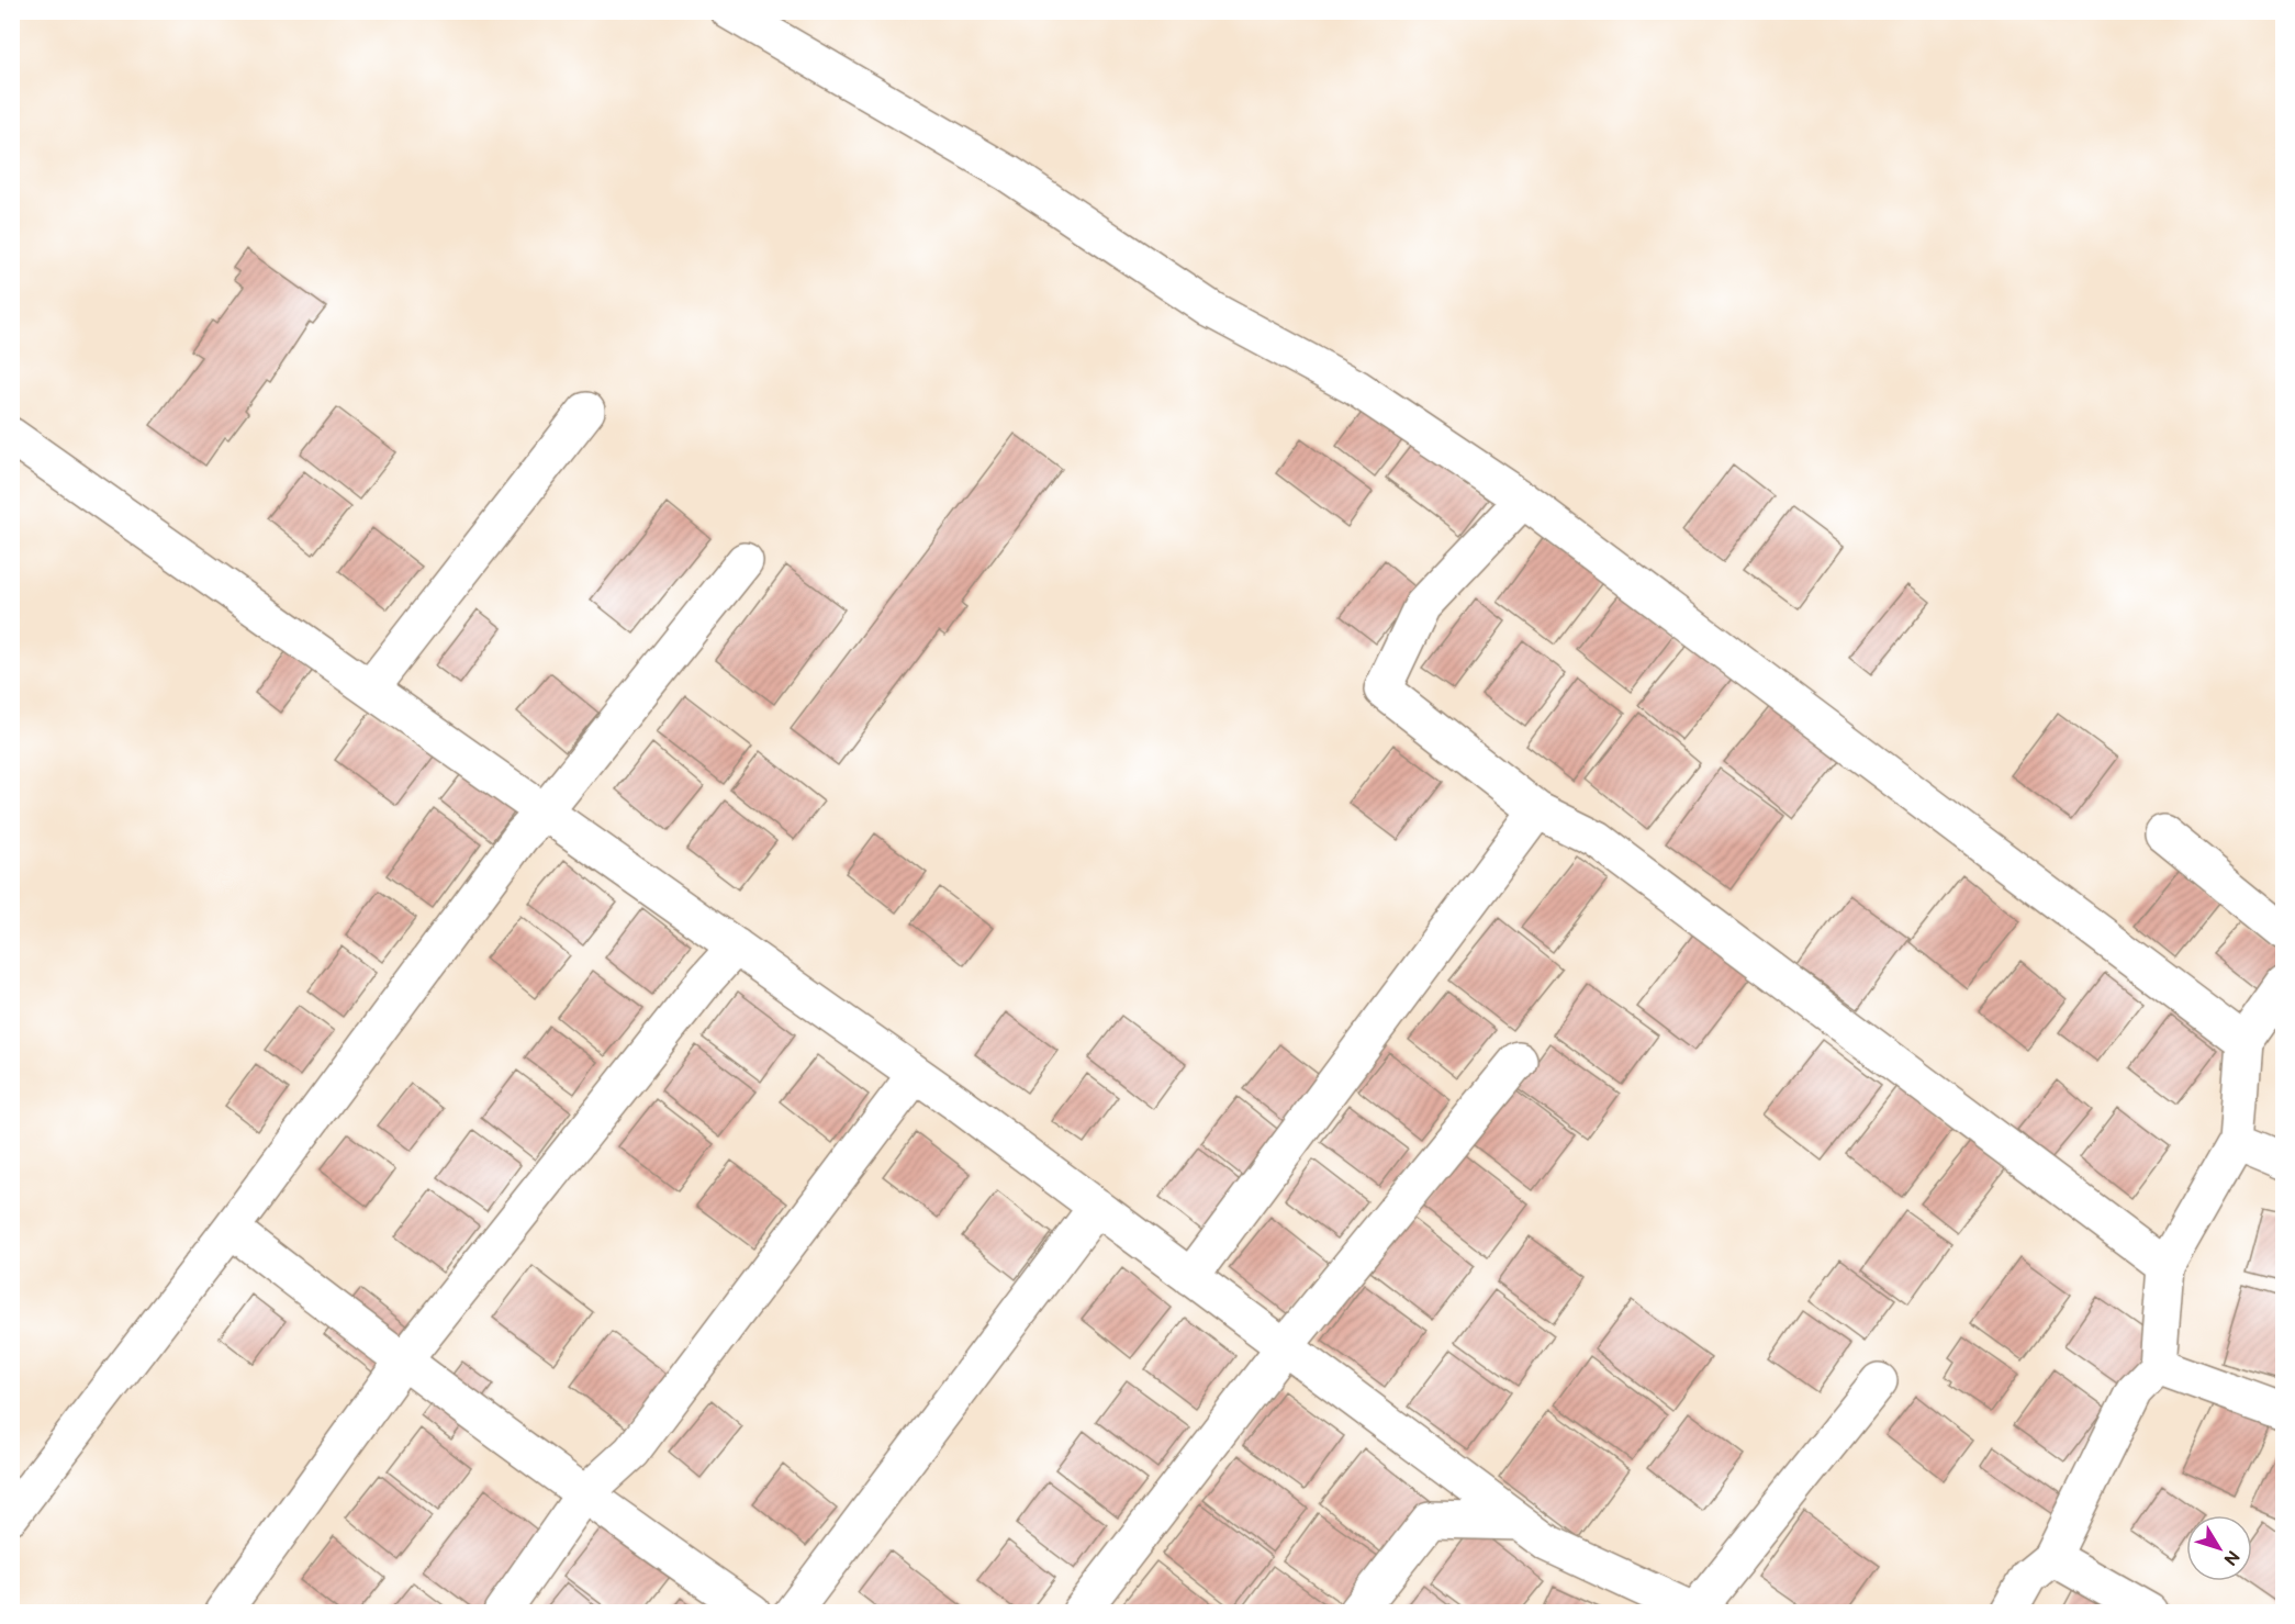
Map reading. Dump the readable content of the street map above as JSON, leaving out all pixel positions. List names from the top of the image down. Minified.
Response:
{"north":"bottom right"}
